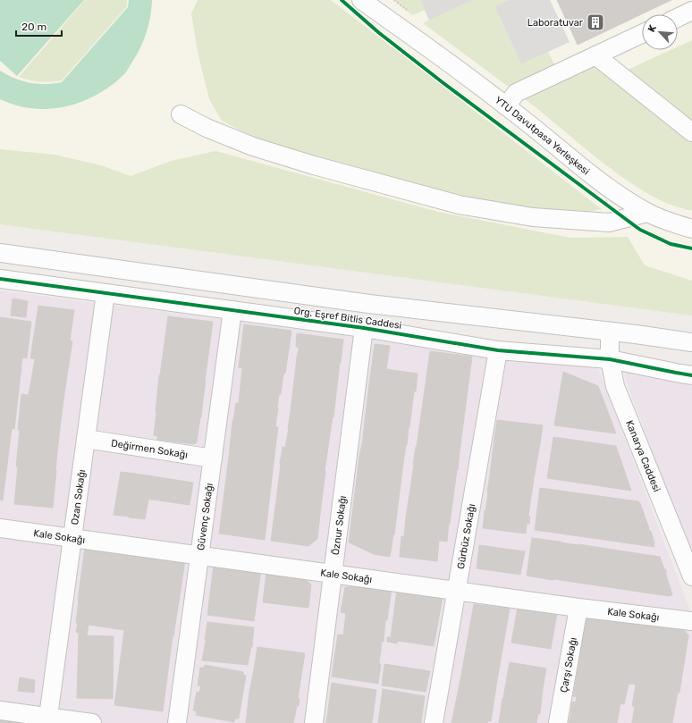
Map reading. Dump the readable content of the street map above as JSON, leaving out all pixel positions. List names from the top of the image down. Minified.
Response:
{"streets":{"street":["YTU Davutpasa Yerleşkesi","Org. Eşref Bitlis Caddesi","Değirmen Sokağı","Kanarya Caddesi","Ozan Sokağı","Güvenç Sokağı","Öznur Sokağı","Kale Sokağı","Gürbüz Sokağı","Çarşı Sokağı"]},"crossings":[["Org. Eşref Bitlis Caddesi","Kanarya Caddesi"],["Org. Eşref Bitlis Caddesi","Ozan Sokağı"],["Org. Eşref Bitlis Caddesi","Güvenç Sokağı"],["Org. Eşref Bitlis Caddesi","Öznur Sokağı"],["Org. Eşref Bitlis Caddesi","Gürbüz Sokağı"],["Değirmen Sokağı","Ozan Sokağı"],["Değirmen Sokağı","Güvenç Sokağı"],["Ozan Sokağı","Kale Sokağı"],["Güvenç Sokağı","Kale Sokağı"],["Öznur Sokağı","Kale Sokağı"],["Kale Sokağı","Gürbüz Sokağı"],["Kale Sokağı","Çarşı Sokağı"]],"places":{"building":["Laboratuvar"]},"scale_bar":"20 m","north":"top left"}
